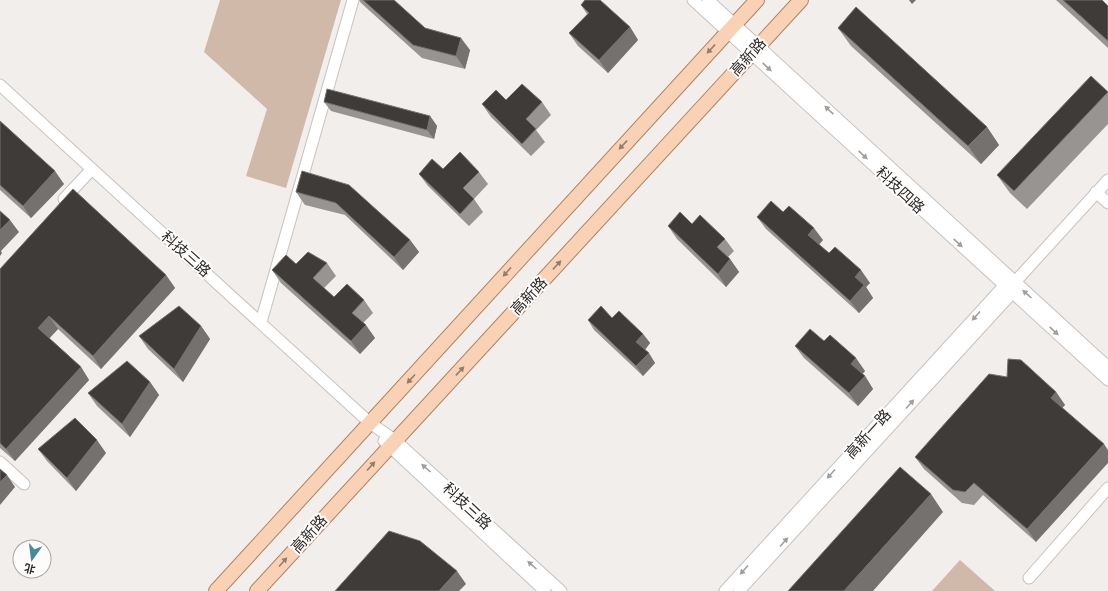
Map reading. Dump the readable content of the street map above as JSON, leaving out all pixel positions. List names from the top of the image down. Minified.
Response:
{"streets":{"main road":["高新路"],"street":["科技四路","科技三路","高新一路"]},"crossings":[["高新路","科技四路"],["高新路","科技三路"],["科技四路","高新一路"]],"north":"bottom"}
